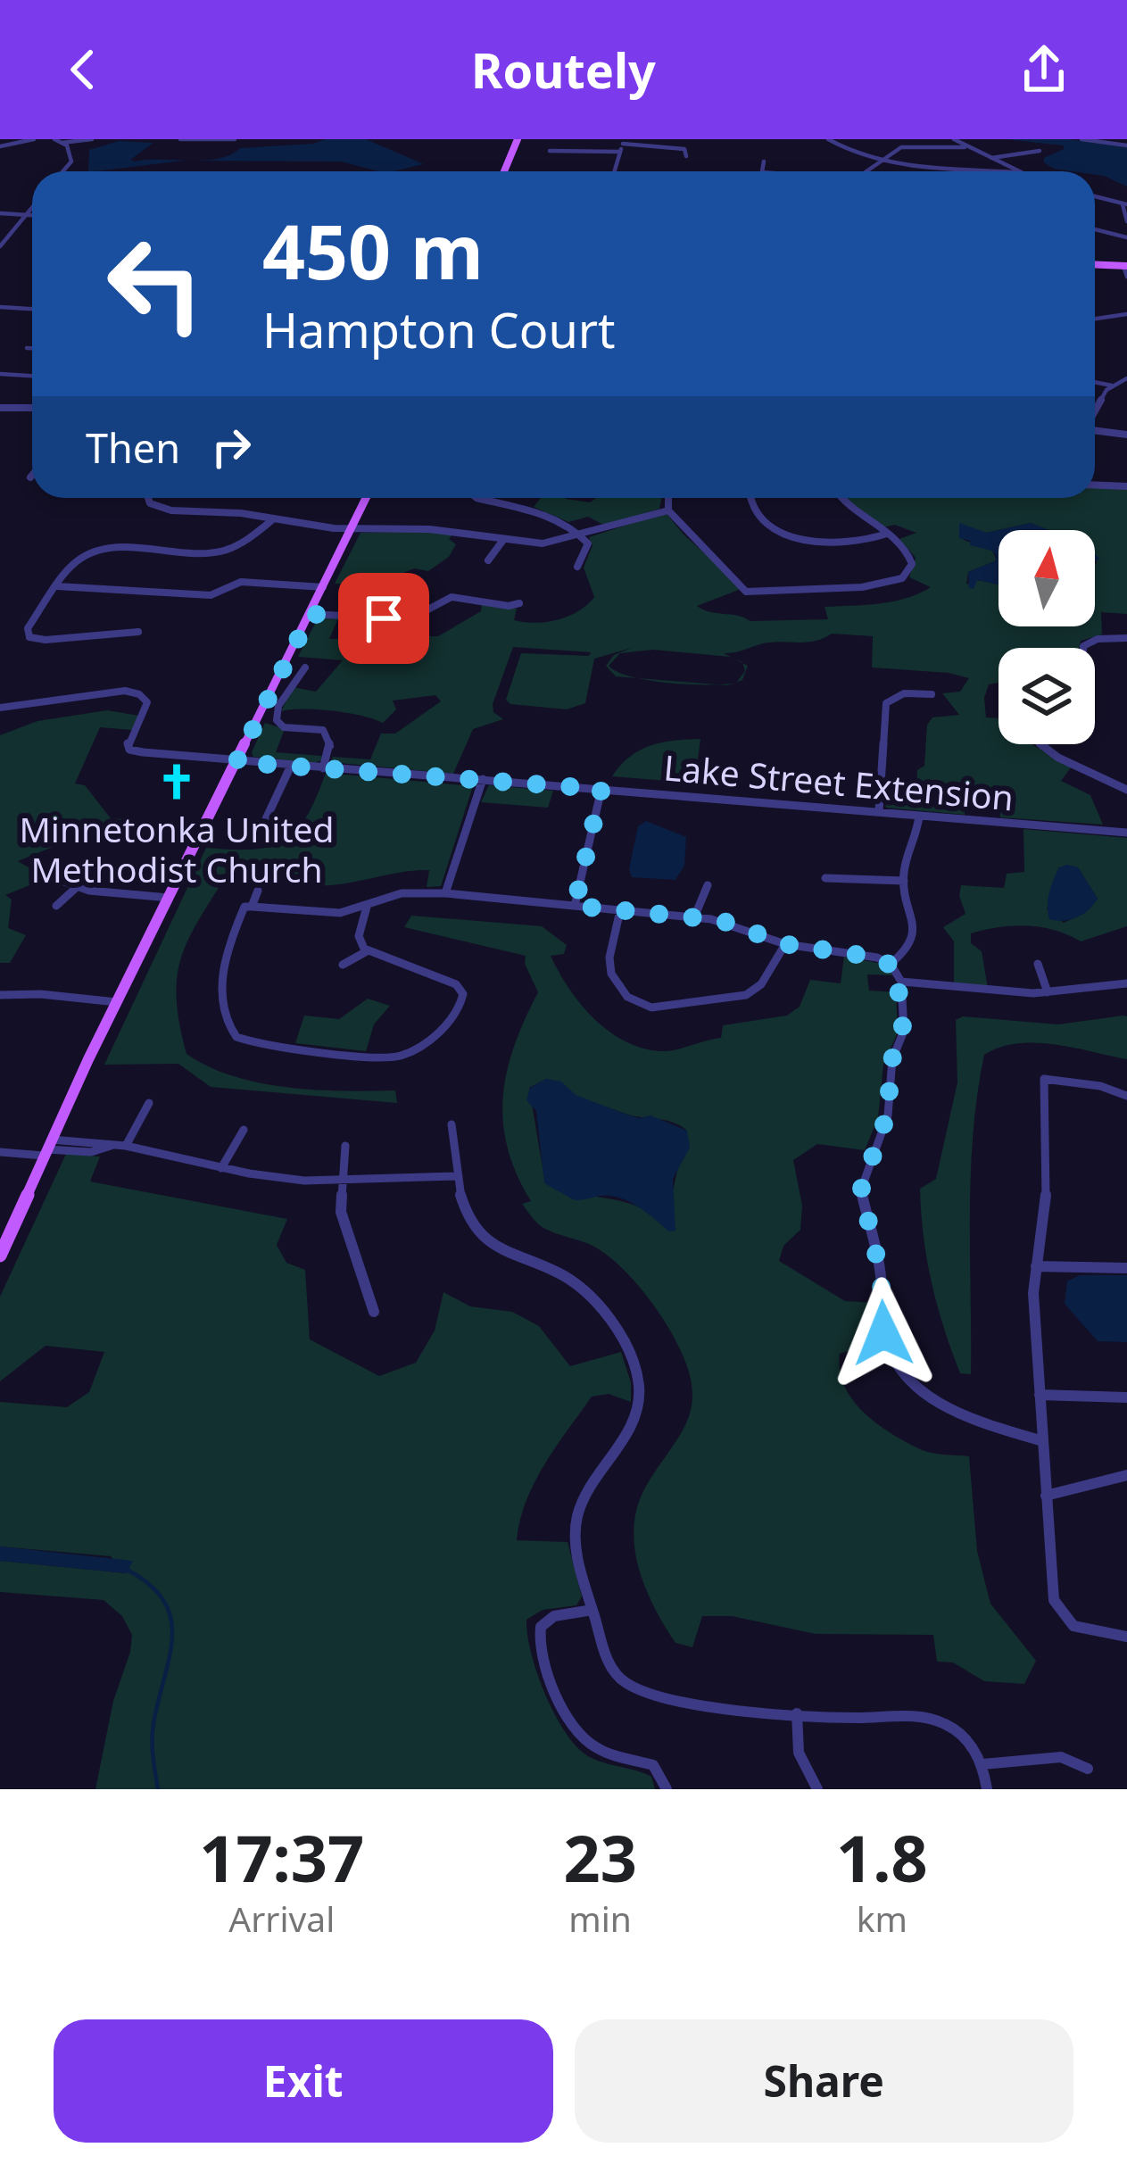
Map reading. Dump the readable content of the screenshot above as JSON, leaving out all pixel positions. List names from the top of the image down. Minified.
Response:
{"streets":{"street":["Lake Street Extension"]},"places":{"church":["Minnetonka United Methodist Church"]},"north":"top","page":{"header":"Routely","turn":["450 m","Hampton Court"],"then":"Then","eta":["17:37","Arrival","23","min","1.8","km"],"buttons":["Exit","Share"]}}
